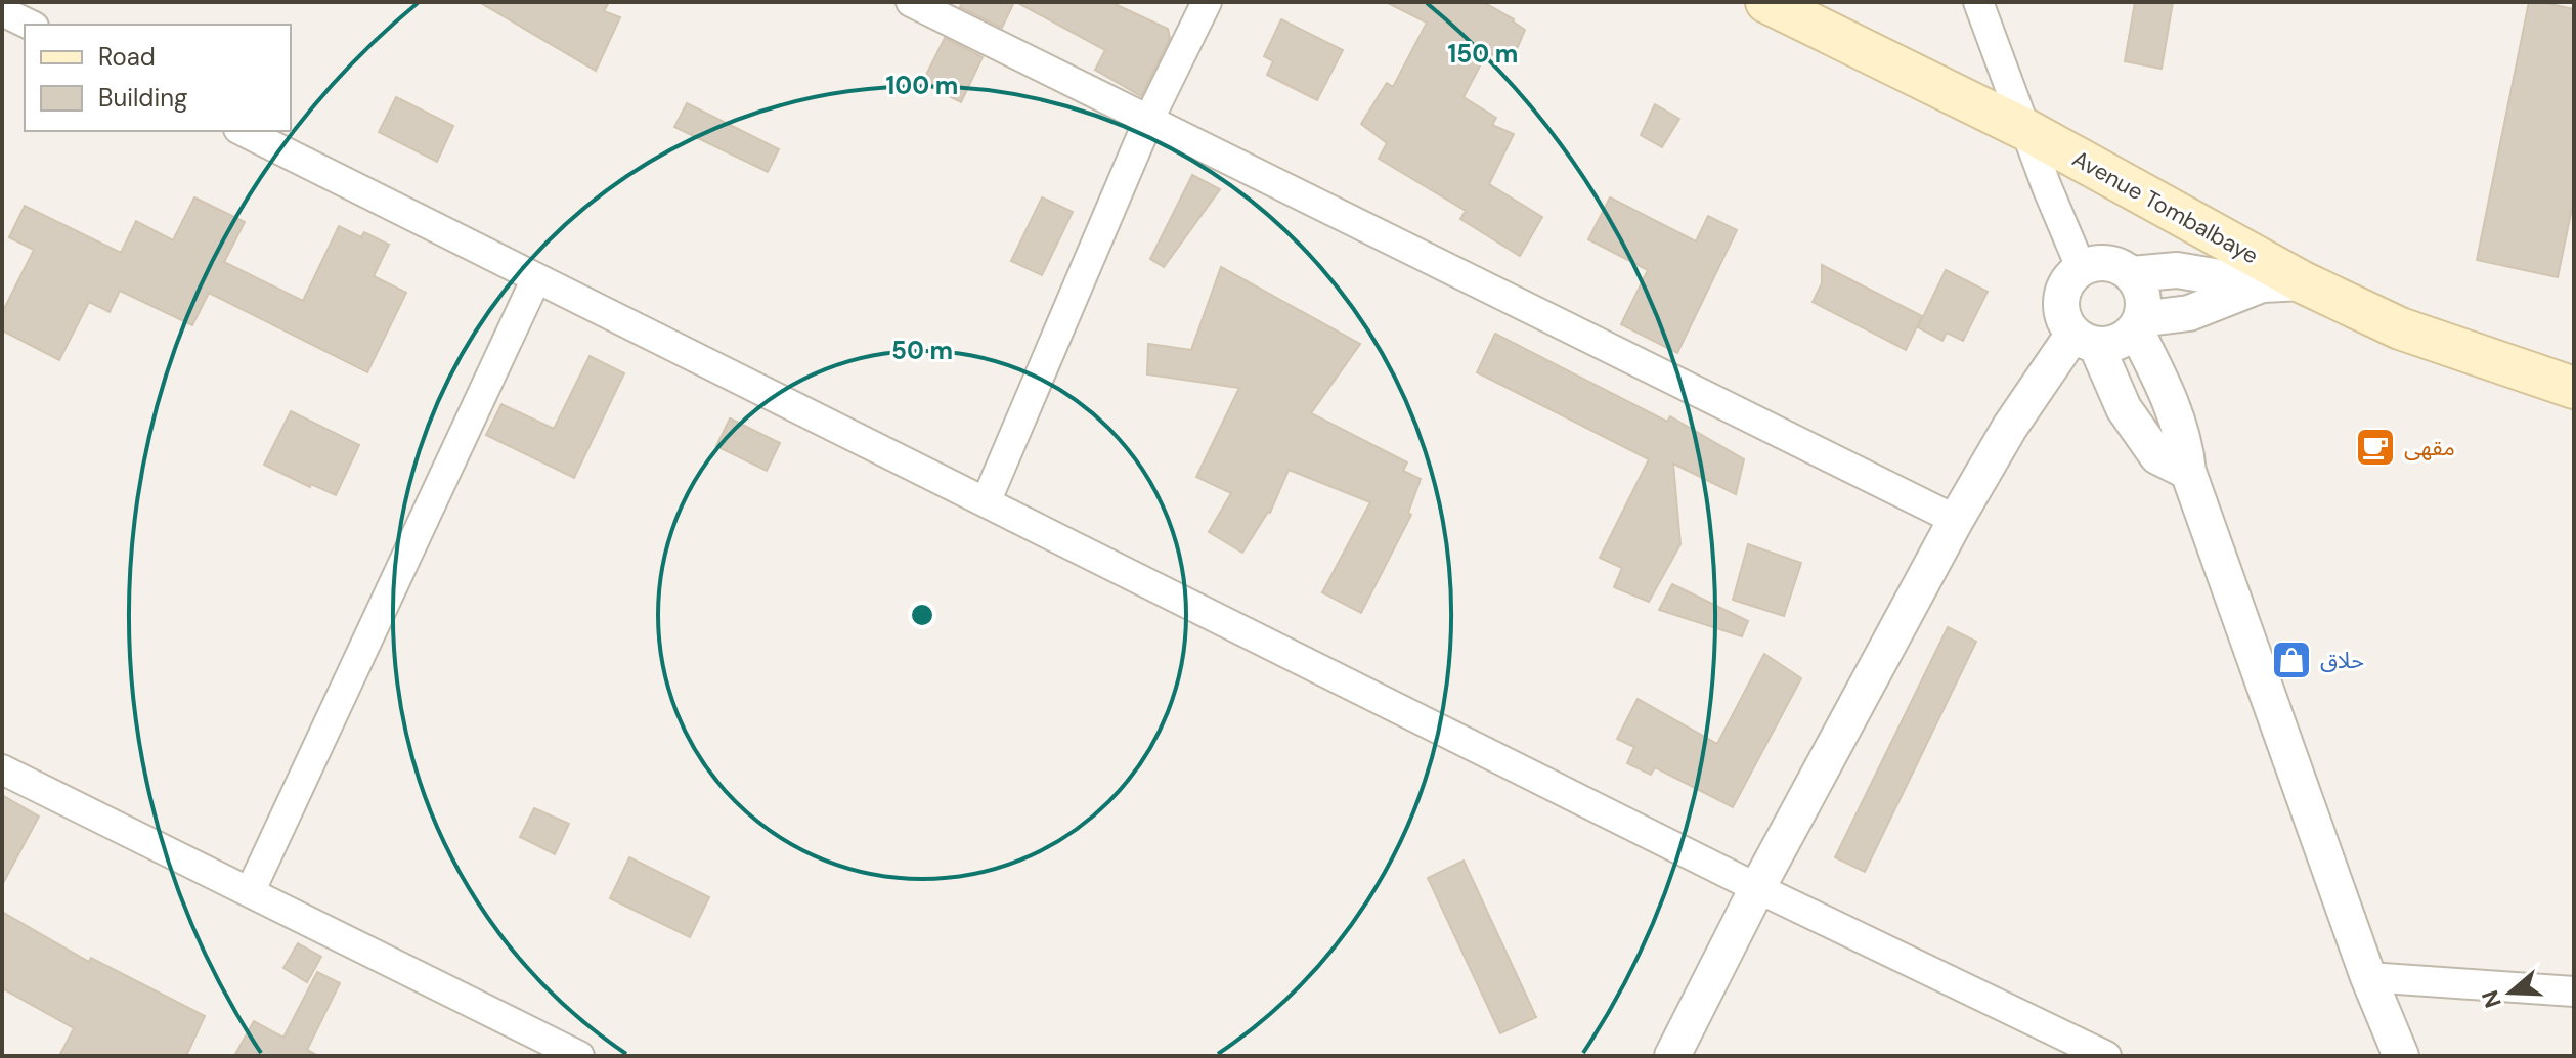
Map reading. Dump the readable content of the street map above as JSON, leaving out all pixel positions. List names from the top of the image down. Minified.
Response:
{"streets":{"main road":["Avenue Tombalbaye"]},"places":{"cafe":["مقهى"],"shop":["حلاق"]},"legend":["Road","Building"],"north":"left","rings":["150 m","100 m","50 m"]}
